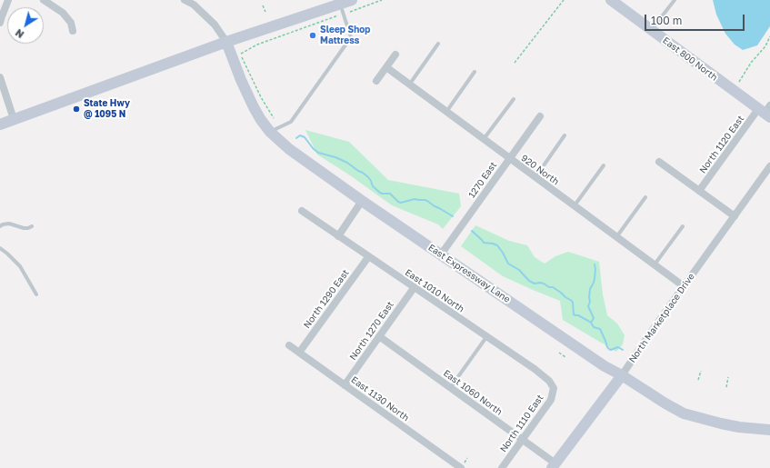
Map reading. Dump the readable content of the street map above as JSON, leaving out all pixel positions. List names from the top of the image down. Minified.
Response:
{"streets":{"street":["East 800 North","North 1120 East","920 North","1270 East","East Expressway Lane","East 1010 North","North 1290 East","North Marketplace Drive","North 1270 East","East 1060 North","East 1130 North","North 1110 East"]},"crossings":[["East 800 North","North 1120 East"],["920 North","1270 East"],["920 North","North Marketplace Drive"],["1270 East","East Expressway Lane"],["East Expressway Lane","North Marketplace Drive"],["East 1010 North","North 1290 East"],["East 1010 North","North 1270 East"],["East 1010 North","North 1110 East"],["North 1290 East","East 1130 North"],["North Marketplace Drive","East 1060 North"],["North 1270 East","East 1060 North"],["North 1270 East","East 1130 North"],["East 1060 North","North 1110 East"]],"places":["Sleep Shop Mattress","State Hwy @ 1095 N"],"scale_bar":"100 m","north":"bottom left"}
